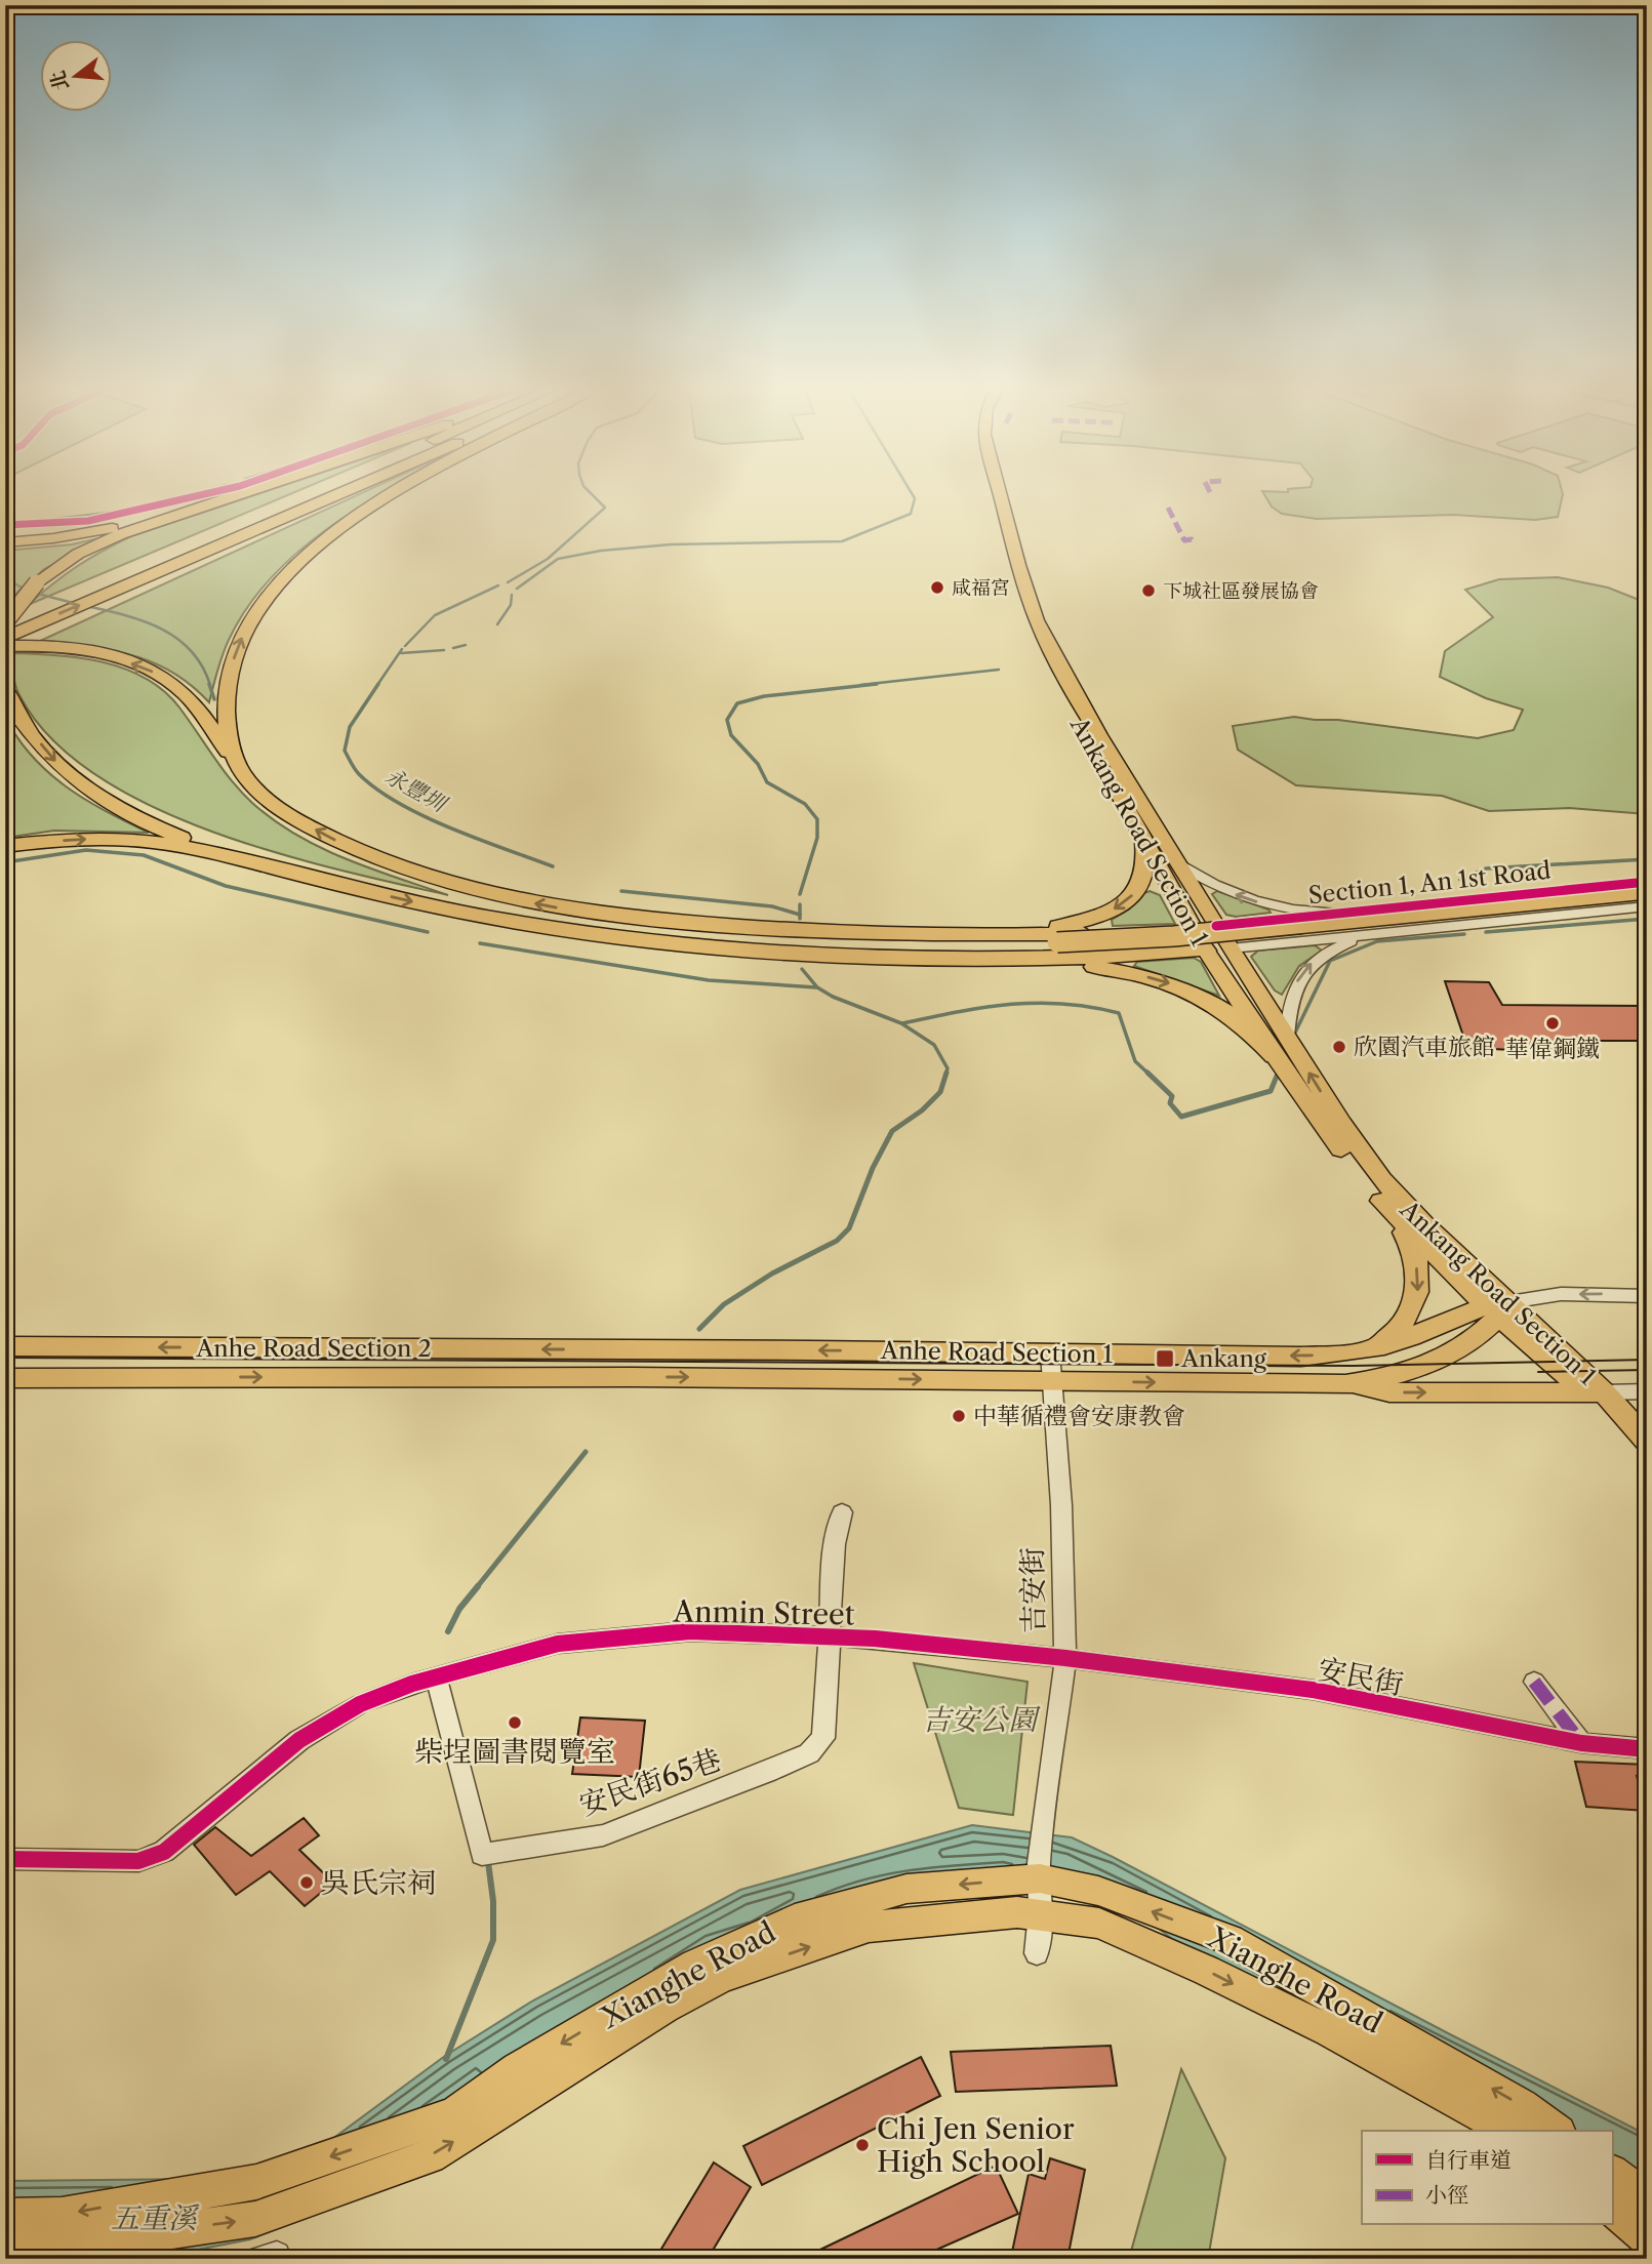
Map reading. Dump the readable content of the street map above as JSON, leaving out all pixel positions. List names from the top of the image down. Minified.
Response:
{"streets":{"main road":["Ankang Road Section 1","Anhe Road Section 2","Anhe Road Section 1","Xianghe Road"],"street":["Section 1, An 1st Road","吉安街","Anmin Street","安民街","安民街65巷"]},"crossings":[["Ankang Road Section 1","Section 1, An 1st Road"],["Ankang Road Section 1","Anhe Road Section 1"],["Anhe Road Section 2","Anhe Road Section 1"],["Anhe Road Section 1","吉安街"],["吉安街","Anmin Street"],["吉安街","安民街"],["吉安街","Xianghe Road"],["Anmin Street","安民街"],["Anmin Street","安民街65巷"]],"water":["永豐圳","五重溪"],"parks":["吉安公園"],"places":{"other":["咸福宮","下城社區發展協會","華偉鋼鐵","欣園汽車旅館","中華循禮會安康教會","柴埕圖書閱覽室","吳氏宗祠","Chi Jen Senior High School"],"transit":["Ankang"]},"legend":["自行車道","小徑"],"north":"left"}
